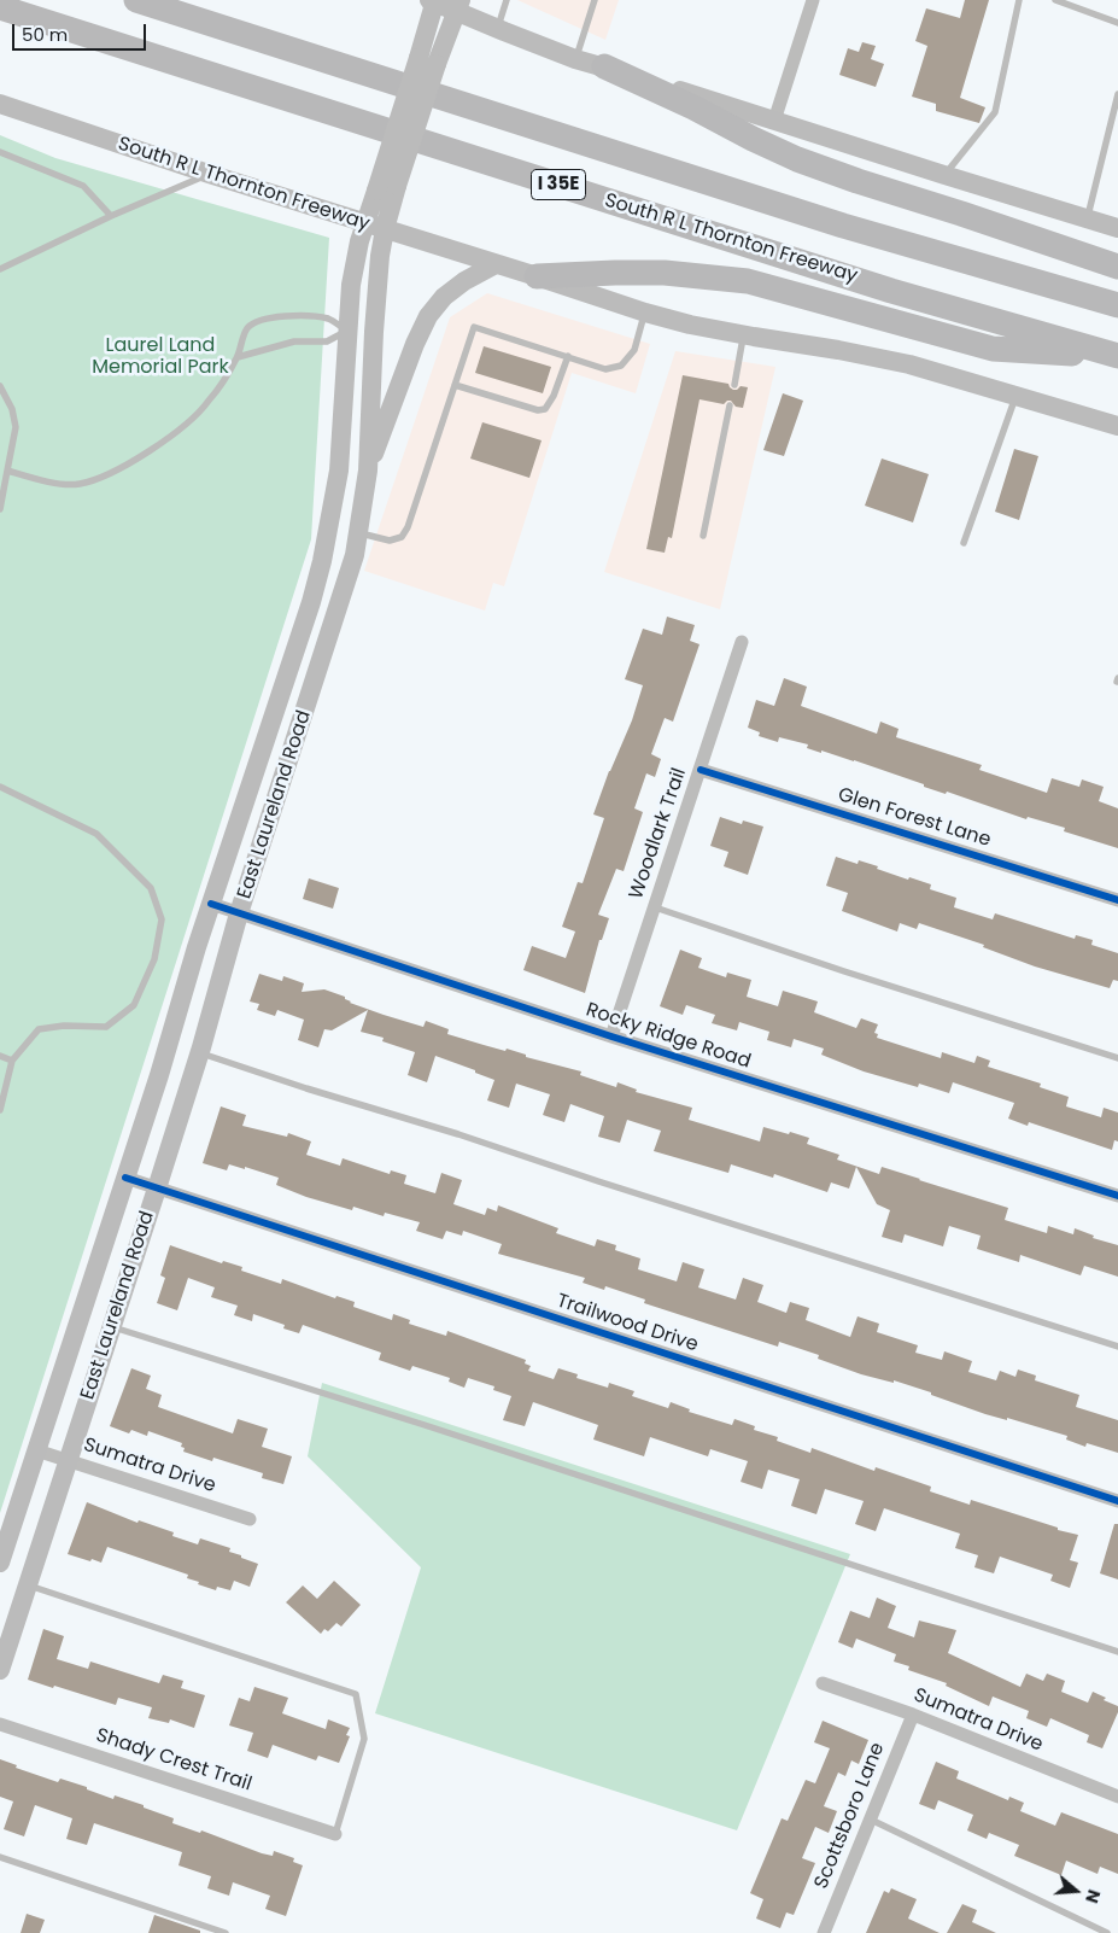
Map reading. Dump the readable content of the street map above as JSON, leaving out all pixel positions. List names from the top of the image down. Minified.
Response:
{"streets":{"highway":["South R L Thornton Freeway","I 35E"],"main road":["East Laureland Road"],"street":["Glen Forest Lane","Woodlark Trail","Rocky Ridge Road","Trailwood Drive","Sumatra Drive","Shady Crest Trail","Scottsboro Lane"]},"crossings":[["South R L Thornton Freeway","East Laureland Road"],["East Laureland Road","Rocky Ridge Road"],["East Laureland Road","Trailwood Drive"],["East Laureland Road","Sumatra Drive"],["Glen Forest Lane","Woodlark Trail"],["Woodlark Trail","Rocky Ridge Road"],["Sumatra Drive","Scottsboro Lane"]],"parks":["Laurel Land Memorial Park"],"scale_bar":"50 m","north":"right"}
